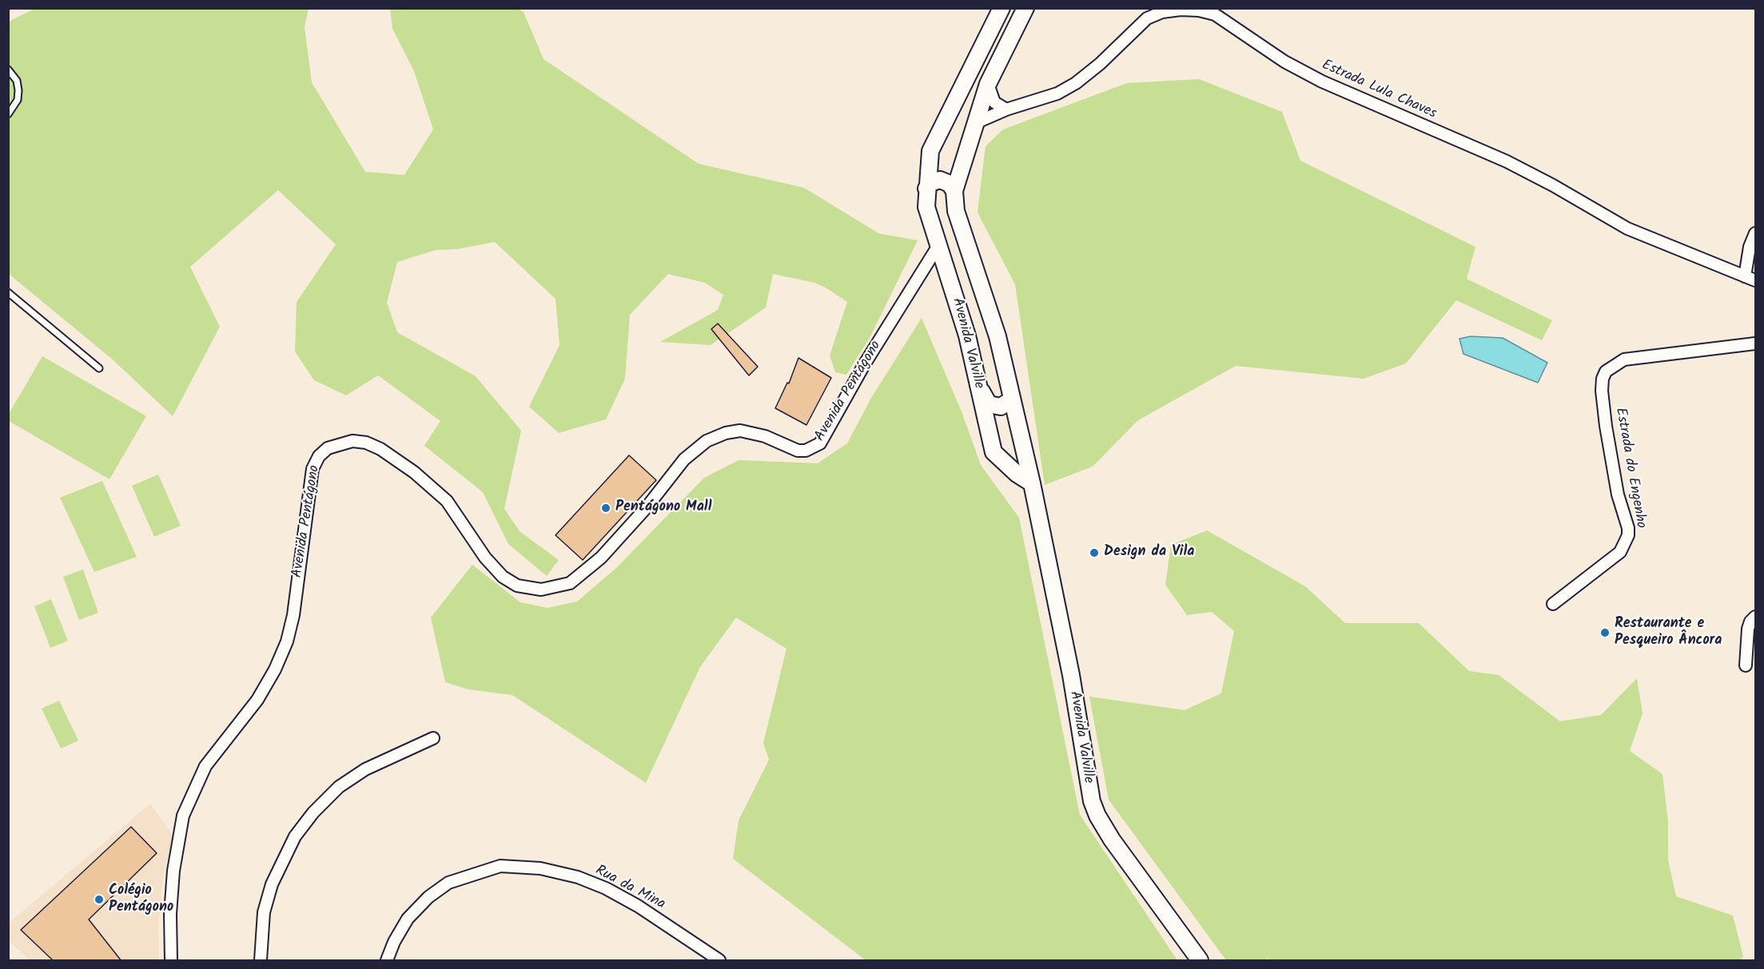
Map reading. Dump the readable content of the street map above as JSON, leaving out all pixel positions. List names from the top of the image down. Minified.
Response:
{"streets":{"main road":["Avenida Valville"],"street":["Estrada Lula Chaves","Avenida Pentágono","Estrada do Engenho","Rua da Mina"]},"crossings":[["Avenida Valville","Avenida Pentágono"]],"places":["Pentágono Mall","Design da Vila","Restaurante e Pesqueiro Âncora","Colégio Pentágono"]}
